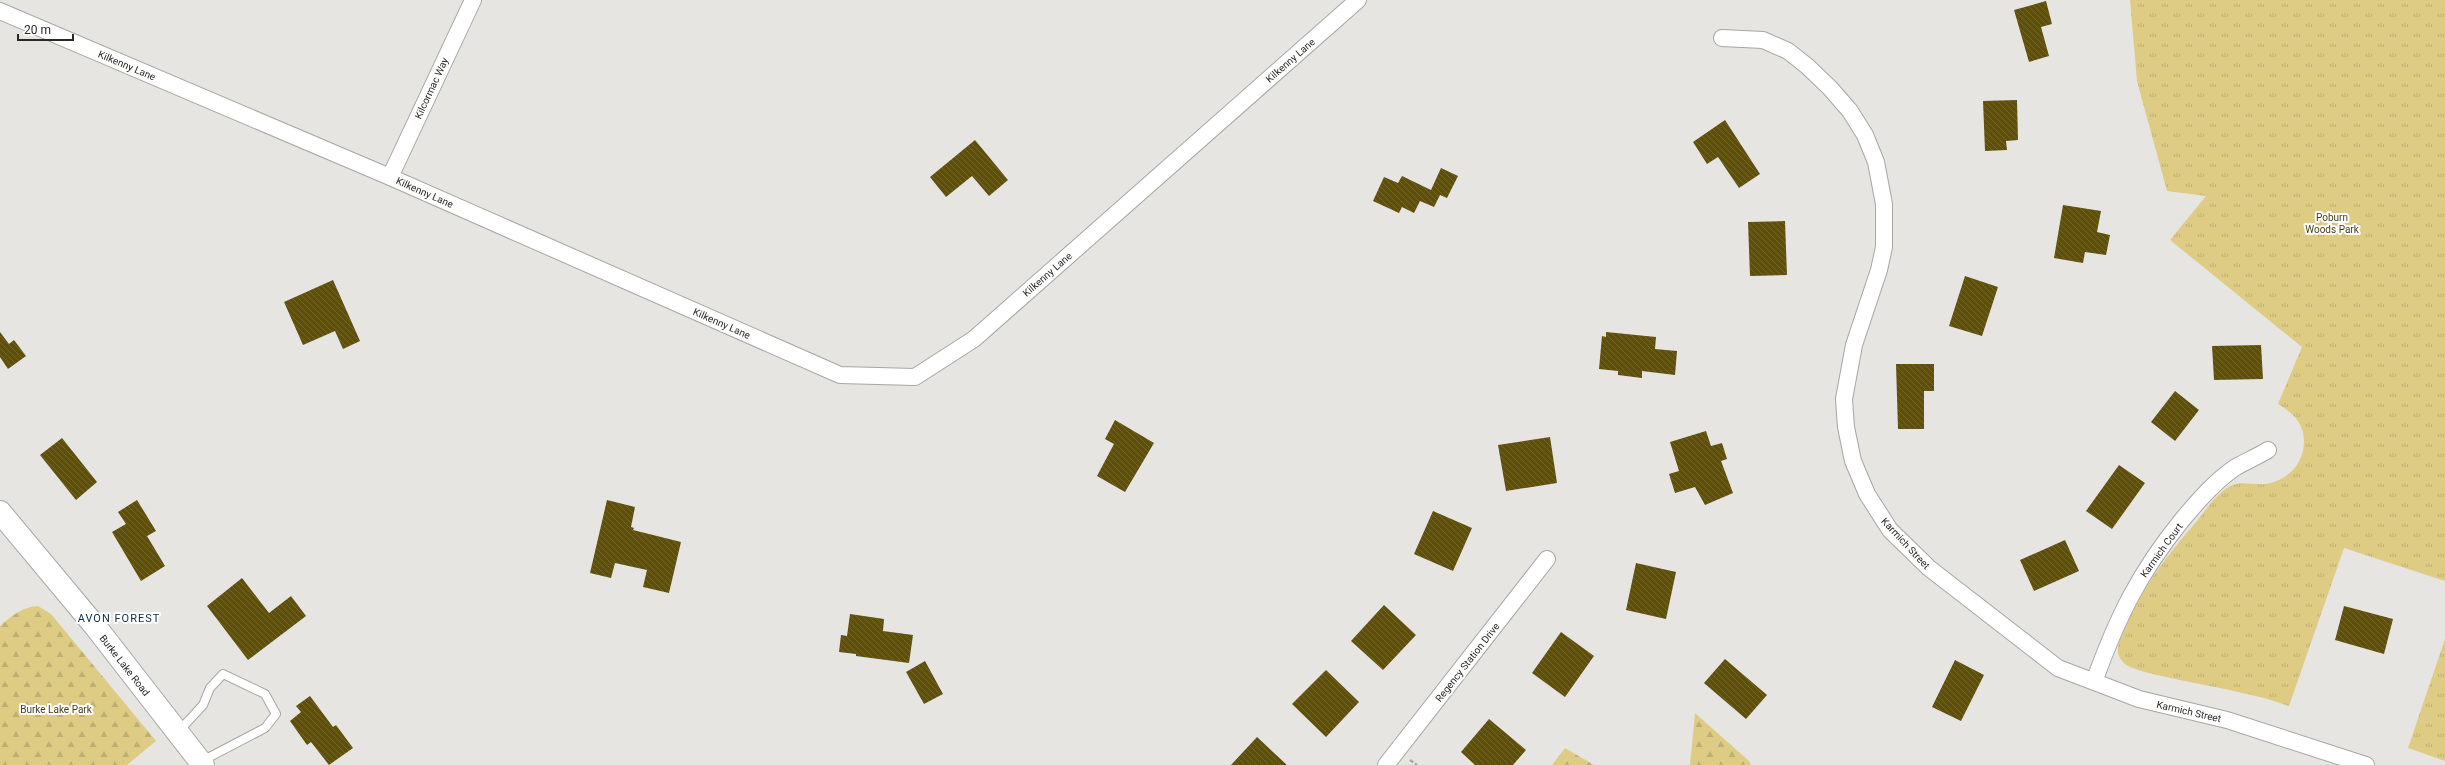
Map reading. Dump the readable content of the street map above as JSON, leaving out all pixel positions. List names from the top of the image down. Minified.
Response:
{"streets":{"main road":["Burke Lake Road"],"street":["Kilkenny Lane","Kilcormac Way","Karmich Street","Karmich Court","Regency Station Drive"]},"crossings":[["Kilkenny Lane","Kilcormac Way"],["Karmich Street","Karmich Court"]],"districts":["AVON FOREST"],"parks":["Poburn Woods Park","Burke Lake Park"],"scale_bar":"20 m"}
